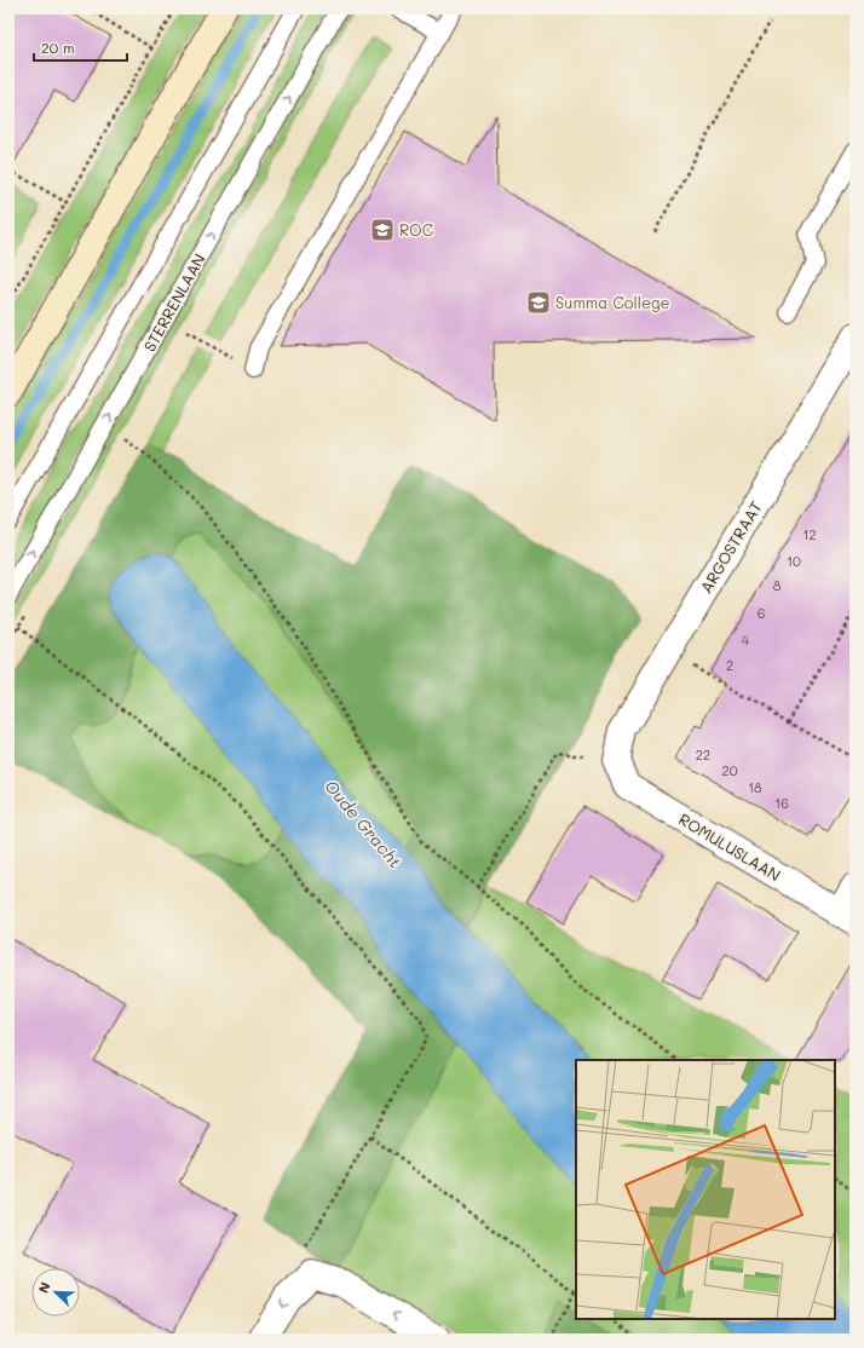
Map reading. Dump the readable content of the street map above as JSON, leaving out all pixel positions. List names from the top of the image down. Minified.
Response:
{"streets":{"street":["ARGOSTRAAT","ROMULUSLAAN"],"lane":["STERRENLAAN"]},"crossings":[["ARGOSTRAAT","ROMULUSLAAN"]],"water":["Oude Gracht"],"places":{"school or university":["ROC","Summa College"]},"house_numbers":["12","10","8","6","4","2","22","20","18","16"],"scale_bar":"20 m","north":"top left"}
